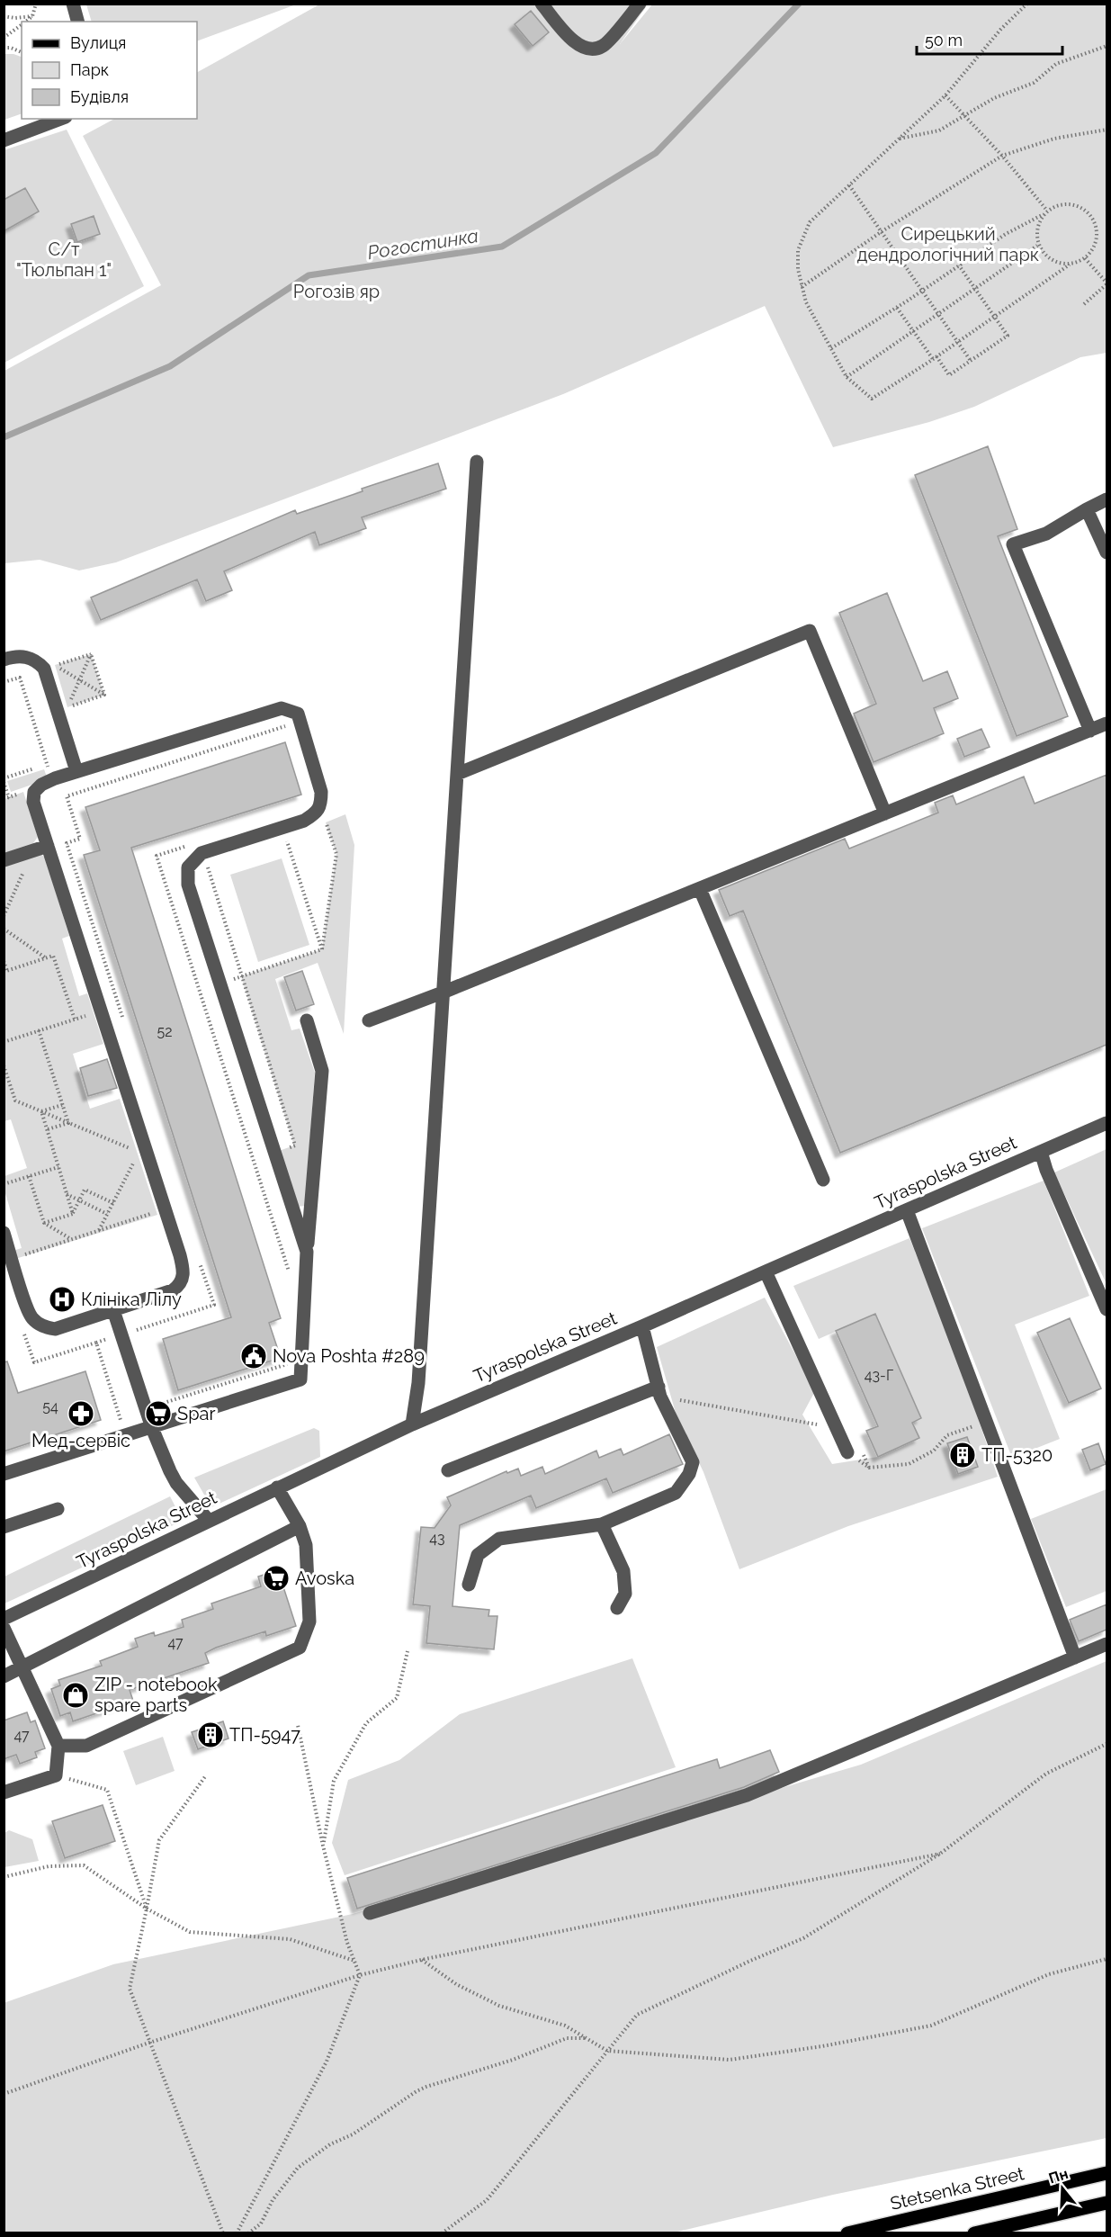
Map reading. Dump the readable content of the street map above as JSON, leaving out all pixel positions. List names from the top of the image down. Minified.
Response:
{"streets":{"main road":["Stetsenka Street"],"street":["Tyraspolska Street"]},"water":["Рогостинка"],"parks":["Сирецький дендрологічний парк","С/т \"Тюльпан 1\"","Рогозів яр"],"places":{"hospital":["Клініка Лілу"],"public building":["Nova Poshta #289"],"pharmacy":["Мед-сервіс"],"supermarket":["Spar","Avoska"],"building":["ТП-5320","ТП-5947"],"shop":["ZIP - notebook spare parts"]},"house_numbers":["52","43-Г","54","43","47","47"],"legend":["Вулиця","Парк","Будівля"],"scale_bar":"50 m","north":"top"}
